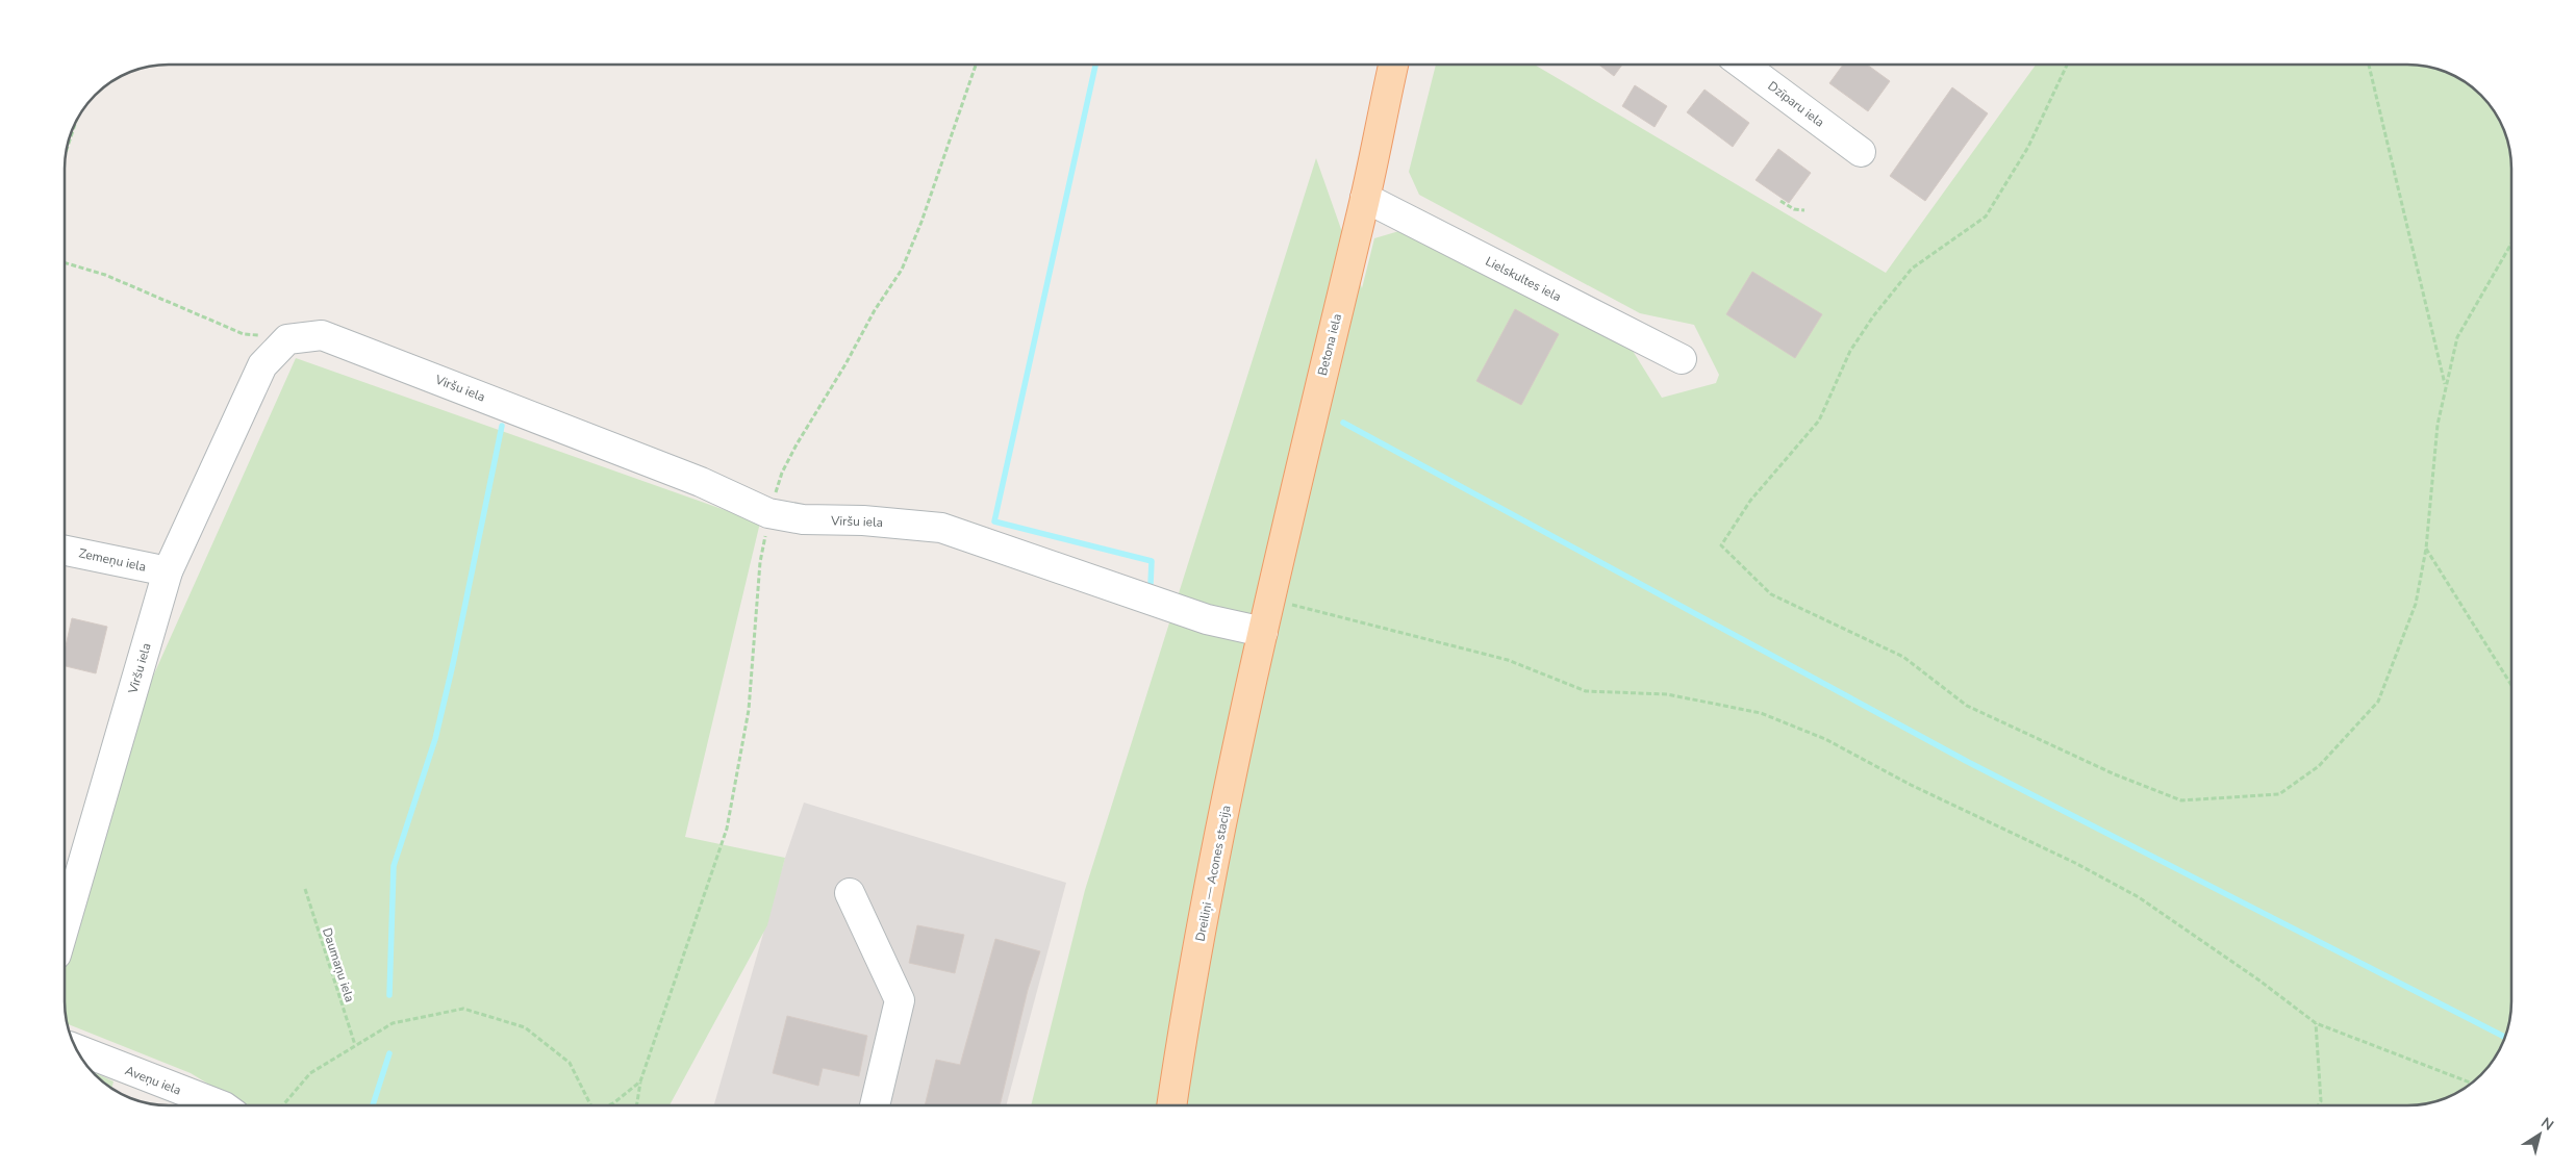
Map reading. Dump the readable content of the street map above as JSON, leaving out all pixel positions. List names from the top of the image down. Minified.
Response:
{"streets":{"main road":["Betona iela","Dreiliņi — Acones stacija"],"street":["Dzīparu iela","Lielskultes iela","Viršu iela","Zemeņu iela","Aveņu iela"],"path":["Daumaņu iela"]},"crossings":[["Lielskultes iela","Betona iela"],["Betona iela","Viršu iela"],["Betona iela","Dreiliņi — Acones stacija"],["Viršu iela","Zemeņu iela"],["Viršu iela","Dreiliņi — Acones stacija"]],"north":"top right"}
